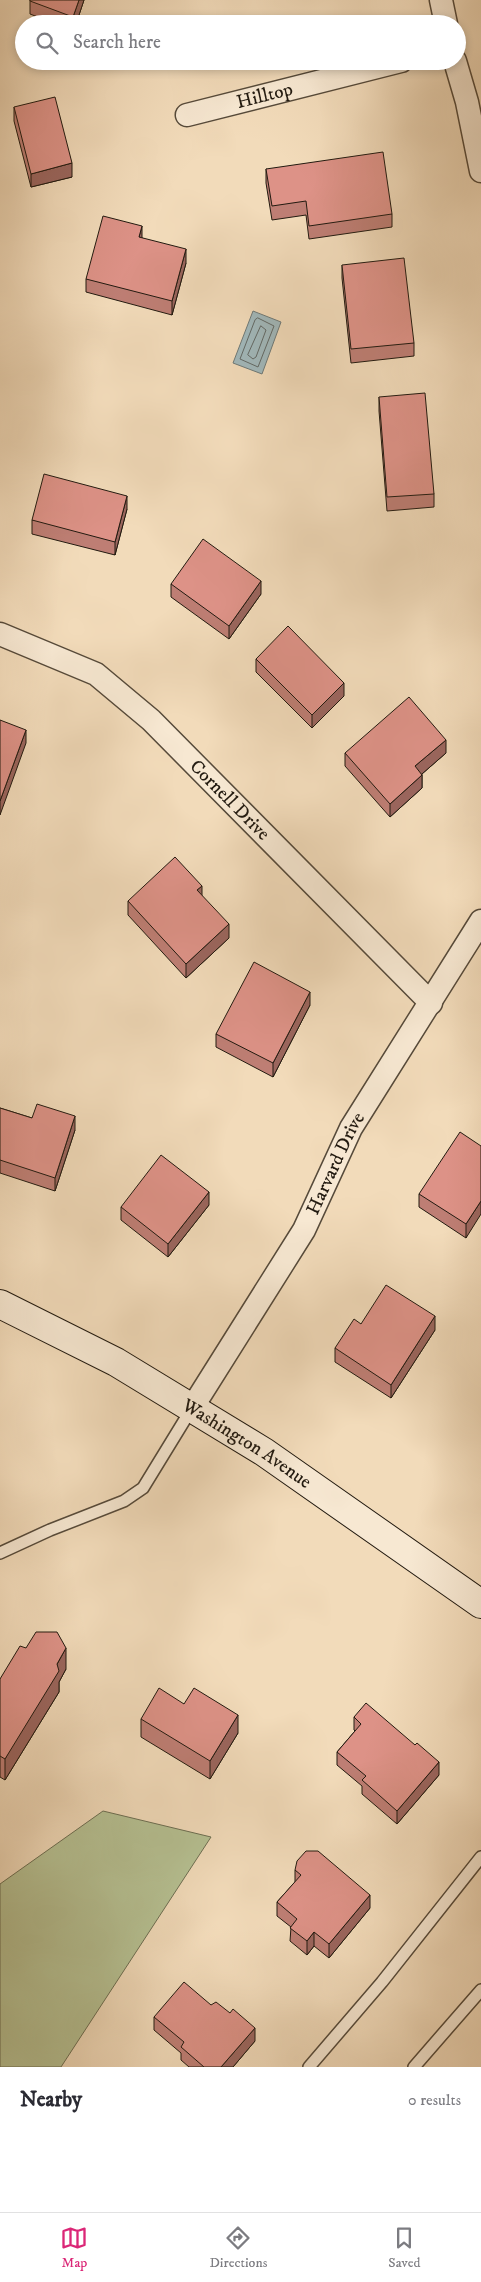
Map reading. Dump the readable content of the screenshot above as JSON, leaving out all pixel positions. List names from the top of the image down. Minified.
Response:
{"streets":{"main road":["Washington Avenue"],"street":["Hilltop","Cornell Drive","Harvard Drive"]},"crossings":[["Cornell Drive","Harvard Drive"],["Harvard Drive","Washington Avenue"]],"page":{"search":"Search here","heading":["Nearby","0 results"],"nav":["Map","Directions","Saved"]}}
